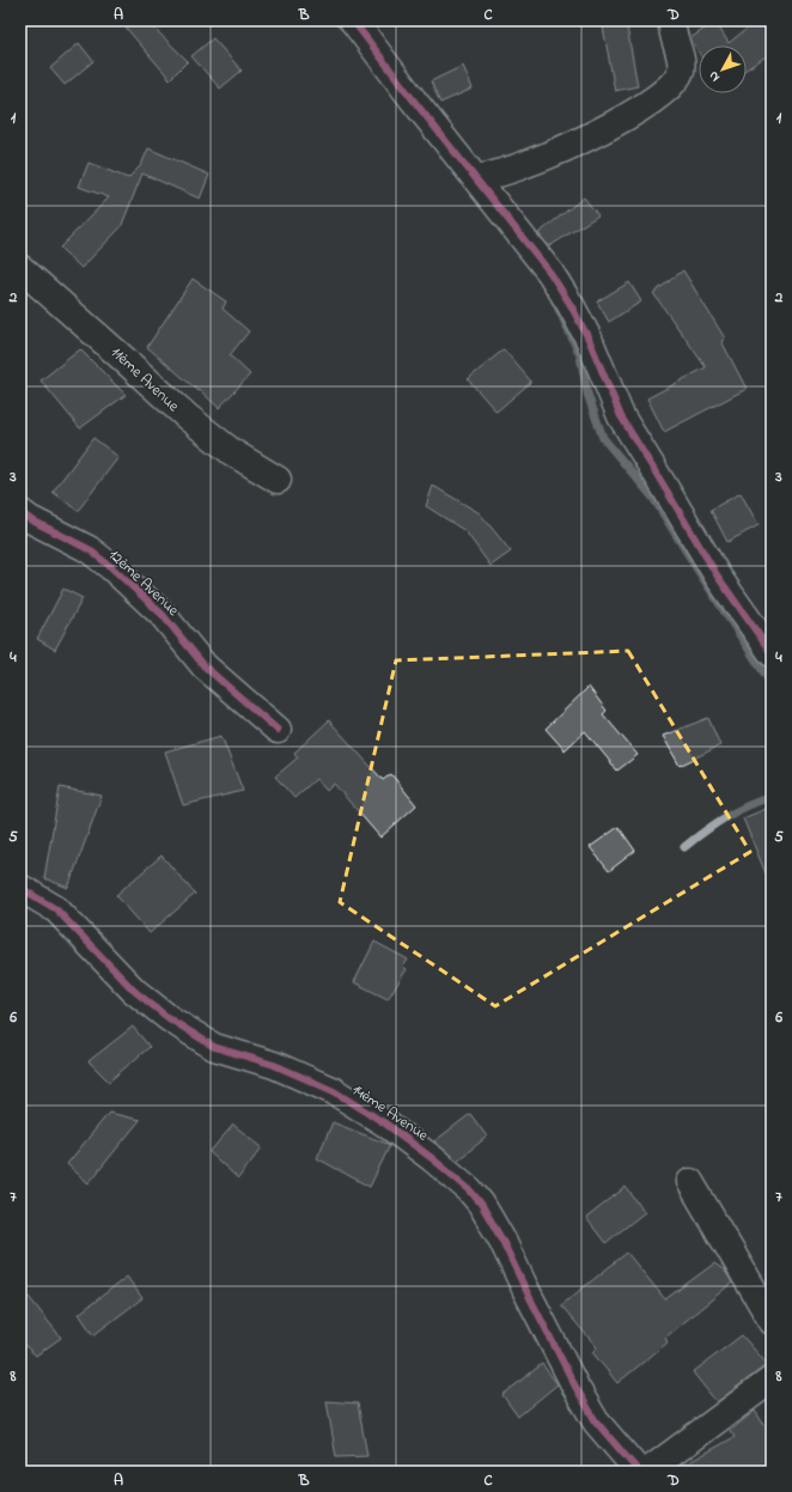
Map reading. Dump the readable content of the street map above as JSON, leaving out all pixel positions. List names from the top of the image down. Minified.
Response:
{"streets":{"street":["11ème Avenue","12ème Avenue","14ème Avenue"]},"north":"bottom left","grid":{"columns":["A","B","C","D"],"rows":["1","2","3","4","5","6","7","8"]}}
